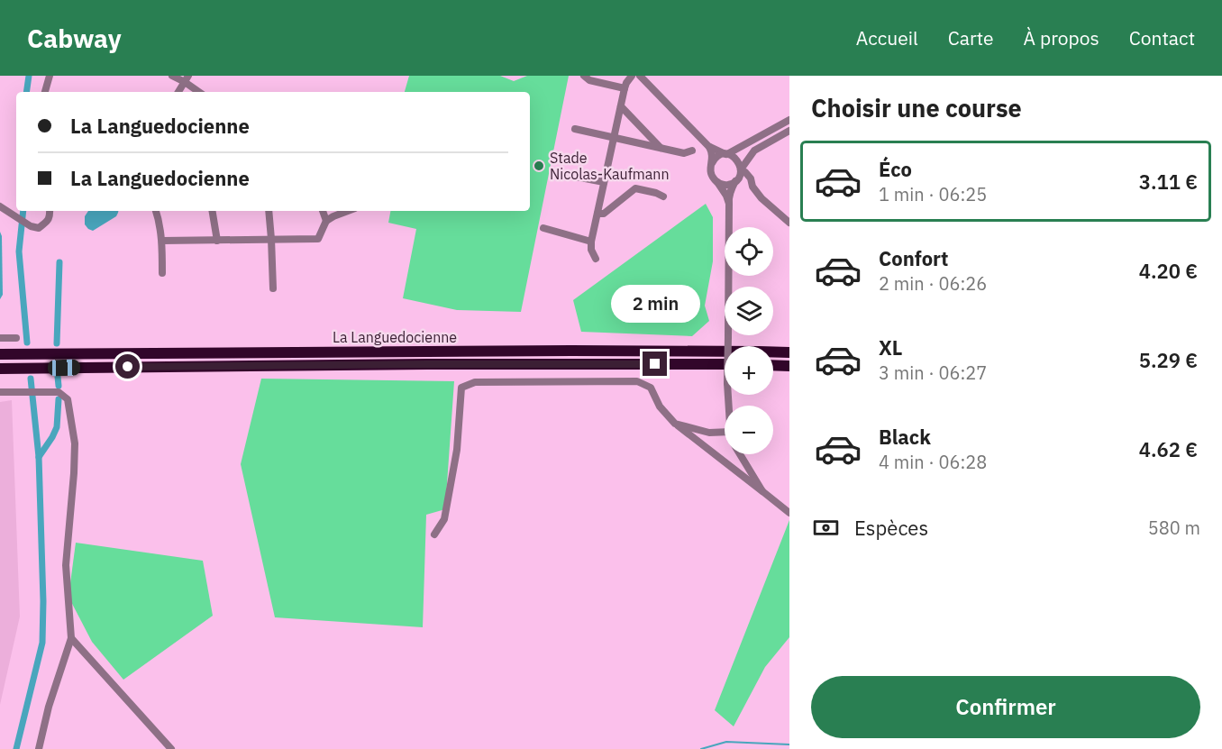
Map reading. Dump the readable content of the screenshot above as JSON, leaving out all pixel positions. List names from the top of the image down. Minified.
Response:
{"streets":{"highway":["La Languedocienne"]},"places":["Stade Nicolas-Kaufmann"],"page":{"header":"Cabway","nav":["Accueil","Carte","À propos","Contact"],"heading":"Choisir une course","banner":["La Languedocienne","La Languedocienne"],"list":[{"name":"Éco","note":"1 min · 06:25","value":"3.11 €"},{"name":"Confort","note":"2 min · 06:26","value":"4.20 €"},{"name":"XL","note":"3 min · 06:27","value":"5.29 €"},{"name":"Black","note":"4 min · 06:28","value":"4.62 €"}],"map_buttons":["+","−"],"bubble":"2 min","pay":["Espèces","580 m"],"buttons":"Confirmer"}}
